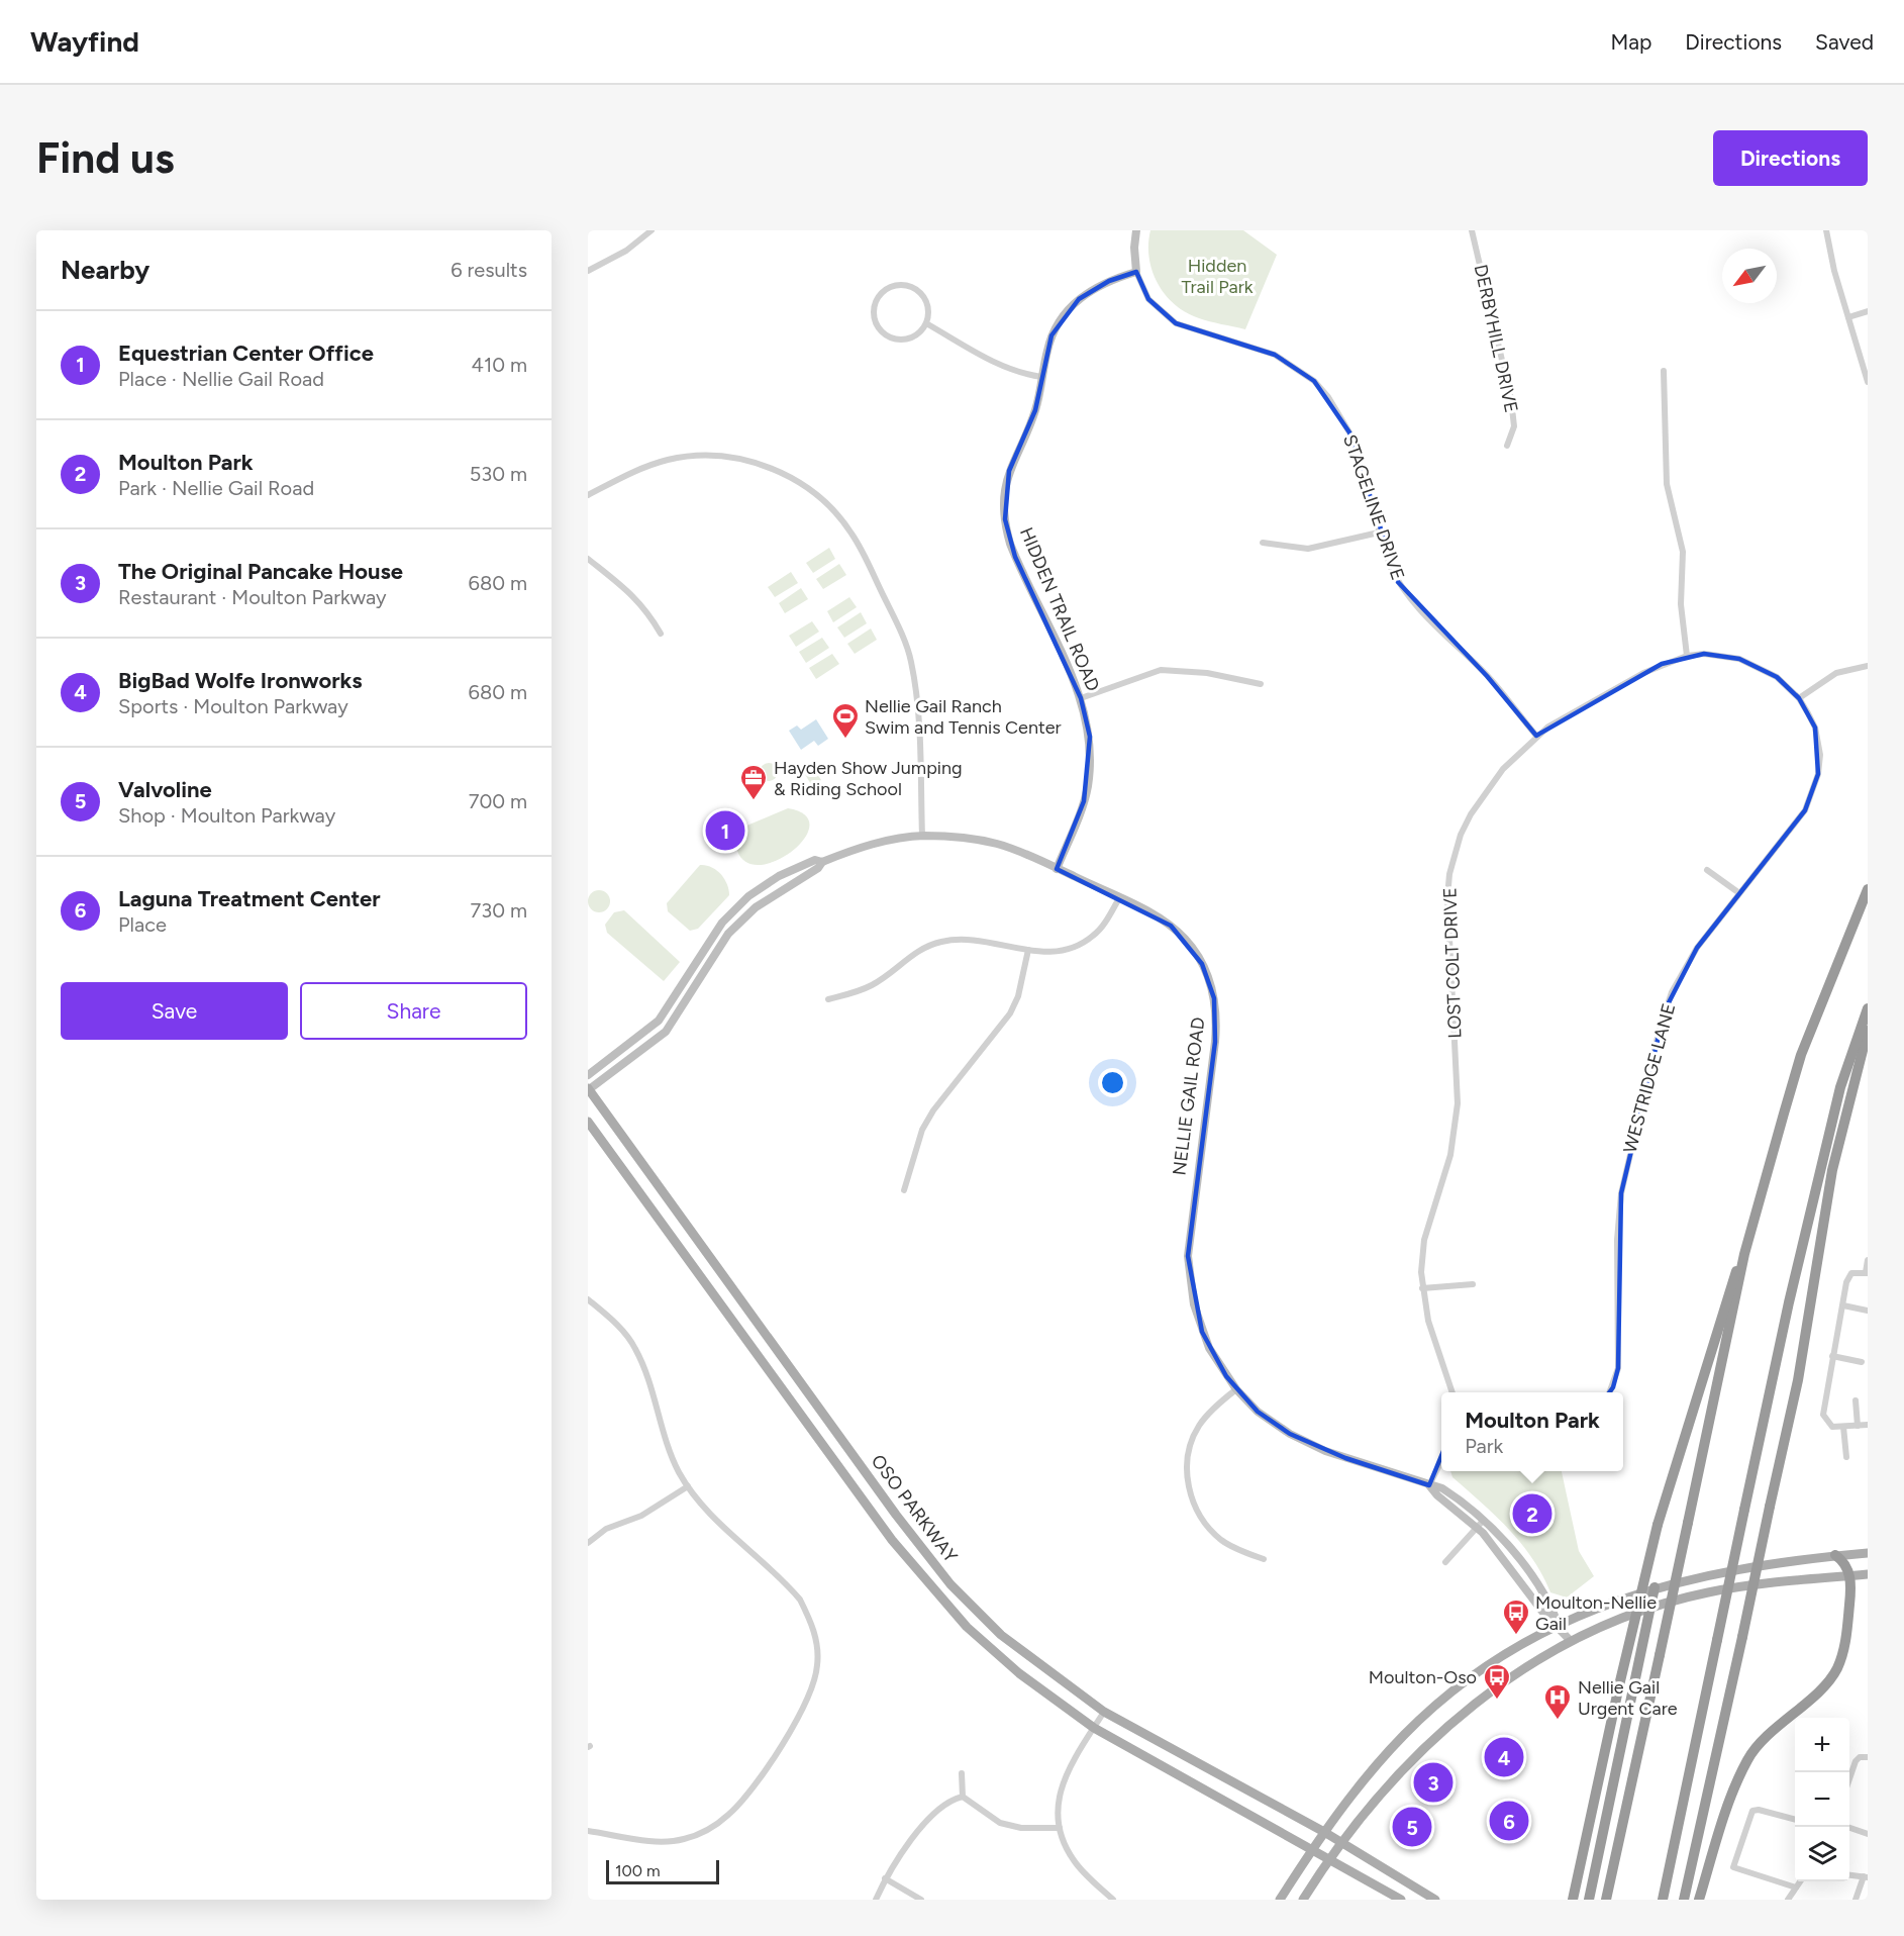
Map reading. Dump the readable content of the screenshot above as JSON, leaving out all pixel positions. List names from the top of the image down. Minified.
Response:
{"streets":{"main road":["OSO PARKWAY"],"street":["DERBYHILL DRIVE","STAGELINE DRIVE","HIDDEN TRAIL ROAD","LOST COLT DRIVE","WESTRIDGE LANE","NELLIE GAIL ROAD"]},"crossings":[["STAGELINE DRIVE","HIDDEN TRAIL ROAD"],["STAGELINE DRIVE","LOST COLT DRIVE"],["HIDDEN TRAIL ROAD","NELLIE GAIL ROAD"],["LOST COLT DRIVE","WESTRIDGE LANE"],["NELLIE GAIL ROAD","OSO PARKWAY"]],"parks":["Hidden Trail Park"],"places":{"sports":["Nellie Gail Ranch Swim and Tennis Center"],"office":["Hayden Show Jumping & Riding School"],"bus stop":["Moulton-Nellie Gail","Moulton-Oso"],"hospital":["Nellie Gail Urgent Care"]},"scale_bar":"100 m","north":"bottom left","page":{"header":"Wayfind","nav":["Map","Directions","Saved"],"buttons":["Directions",["Save","Share"]],"title":"Find us","heading":["Nearby","6 results"],"list":[{"mark":"1","name":"Equestrian Center Office","note":"Place · Nellie Gail Road","value":"410 m"},{"mark":"2","name":"Moulton Park","note":"Park · Nellie Gail Road","value":"530 m"},{"mark":"3","name":"The Original Pancake House","note":"Restaurant · Moulton Parkway","value":"680 m"},{"mark":"4","name":"BigBad Wolfe Ironworks","note":"Sports · Moulton Parkway","value":"680 m"},{"mark":"5","name":"Valvoline","note":"Shop · Moulton Parkway","value":"700 m"},{"mark":"6","name":"Laguna Treatment Center","note":"Place","value":"730 m"}],"pins":["1","2","4","3","6","5"],"popup":["Moulton Park","Park"],"map_buttons":["+","−"],"scale":"100 m"}}
